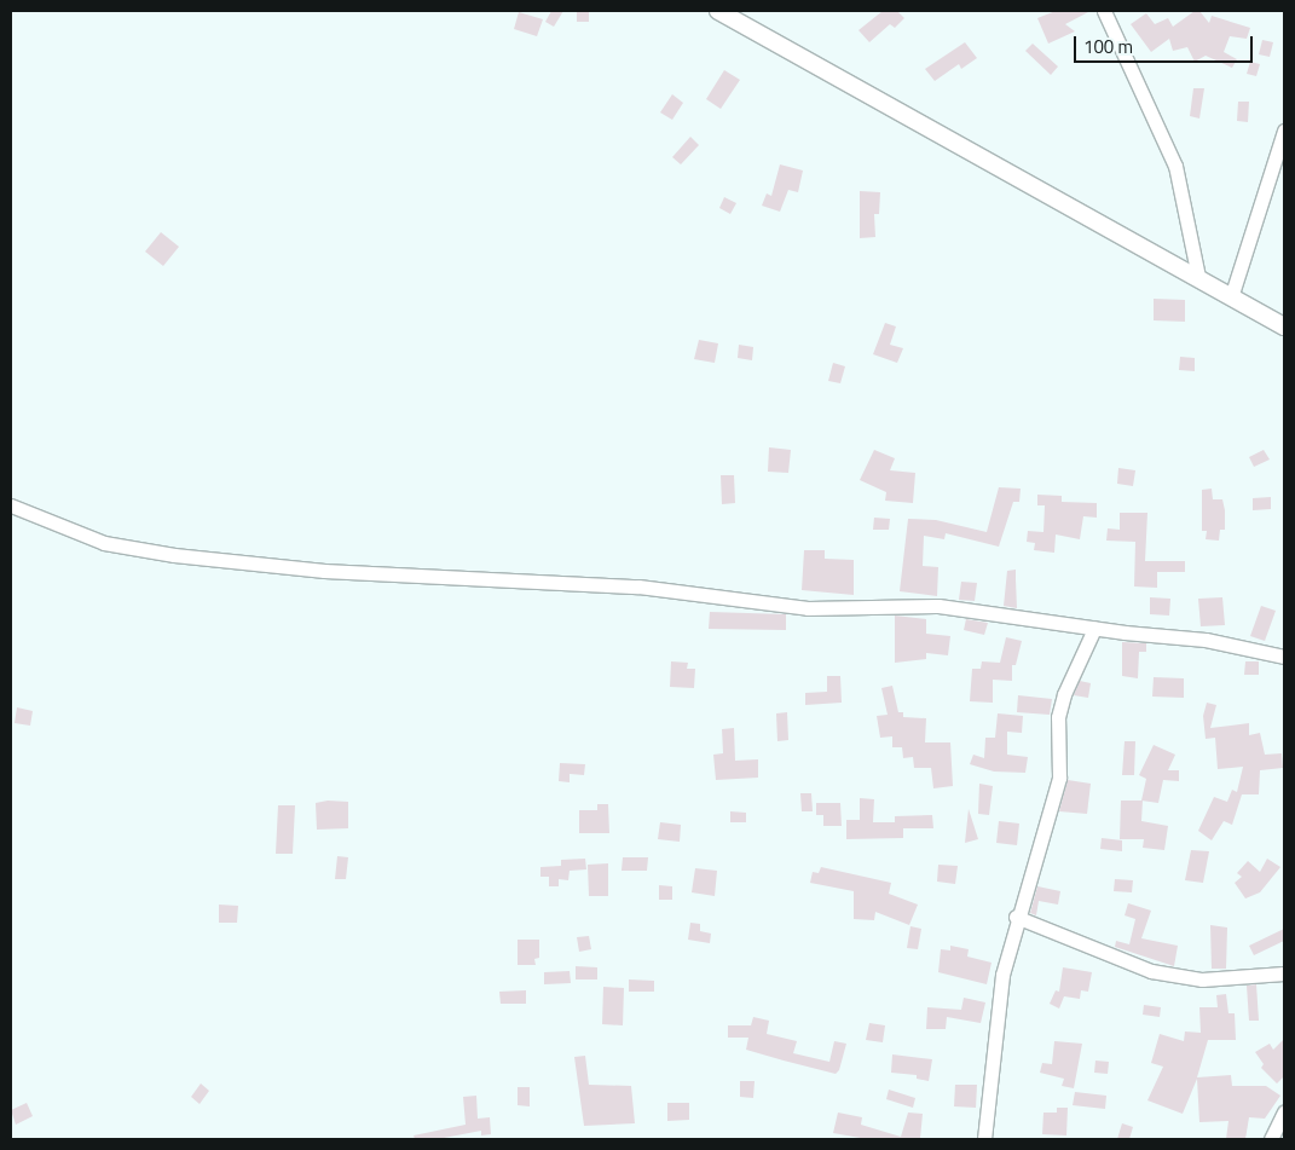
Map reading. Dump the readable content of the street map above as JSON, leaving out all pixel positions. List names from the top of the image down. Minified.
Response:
{"scale_bar":"100 m"}
